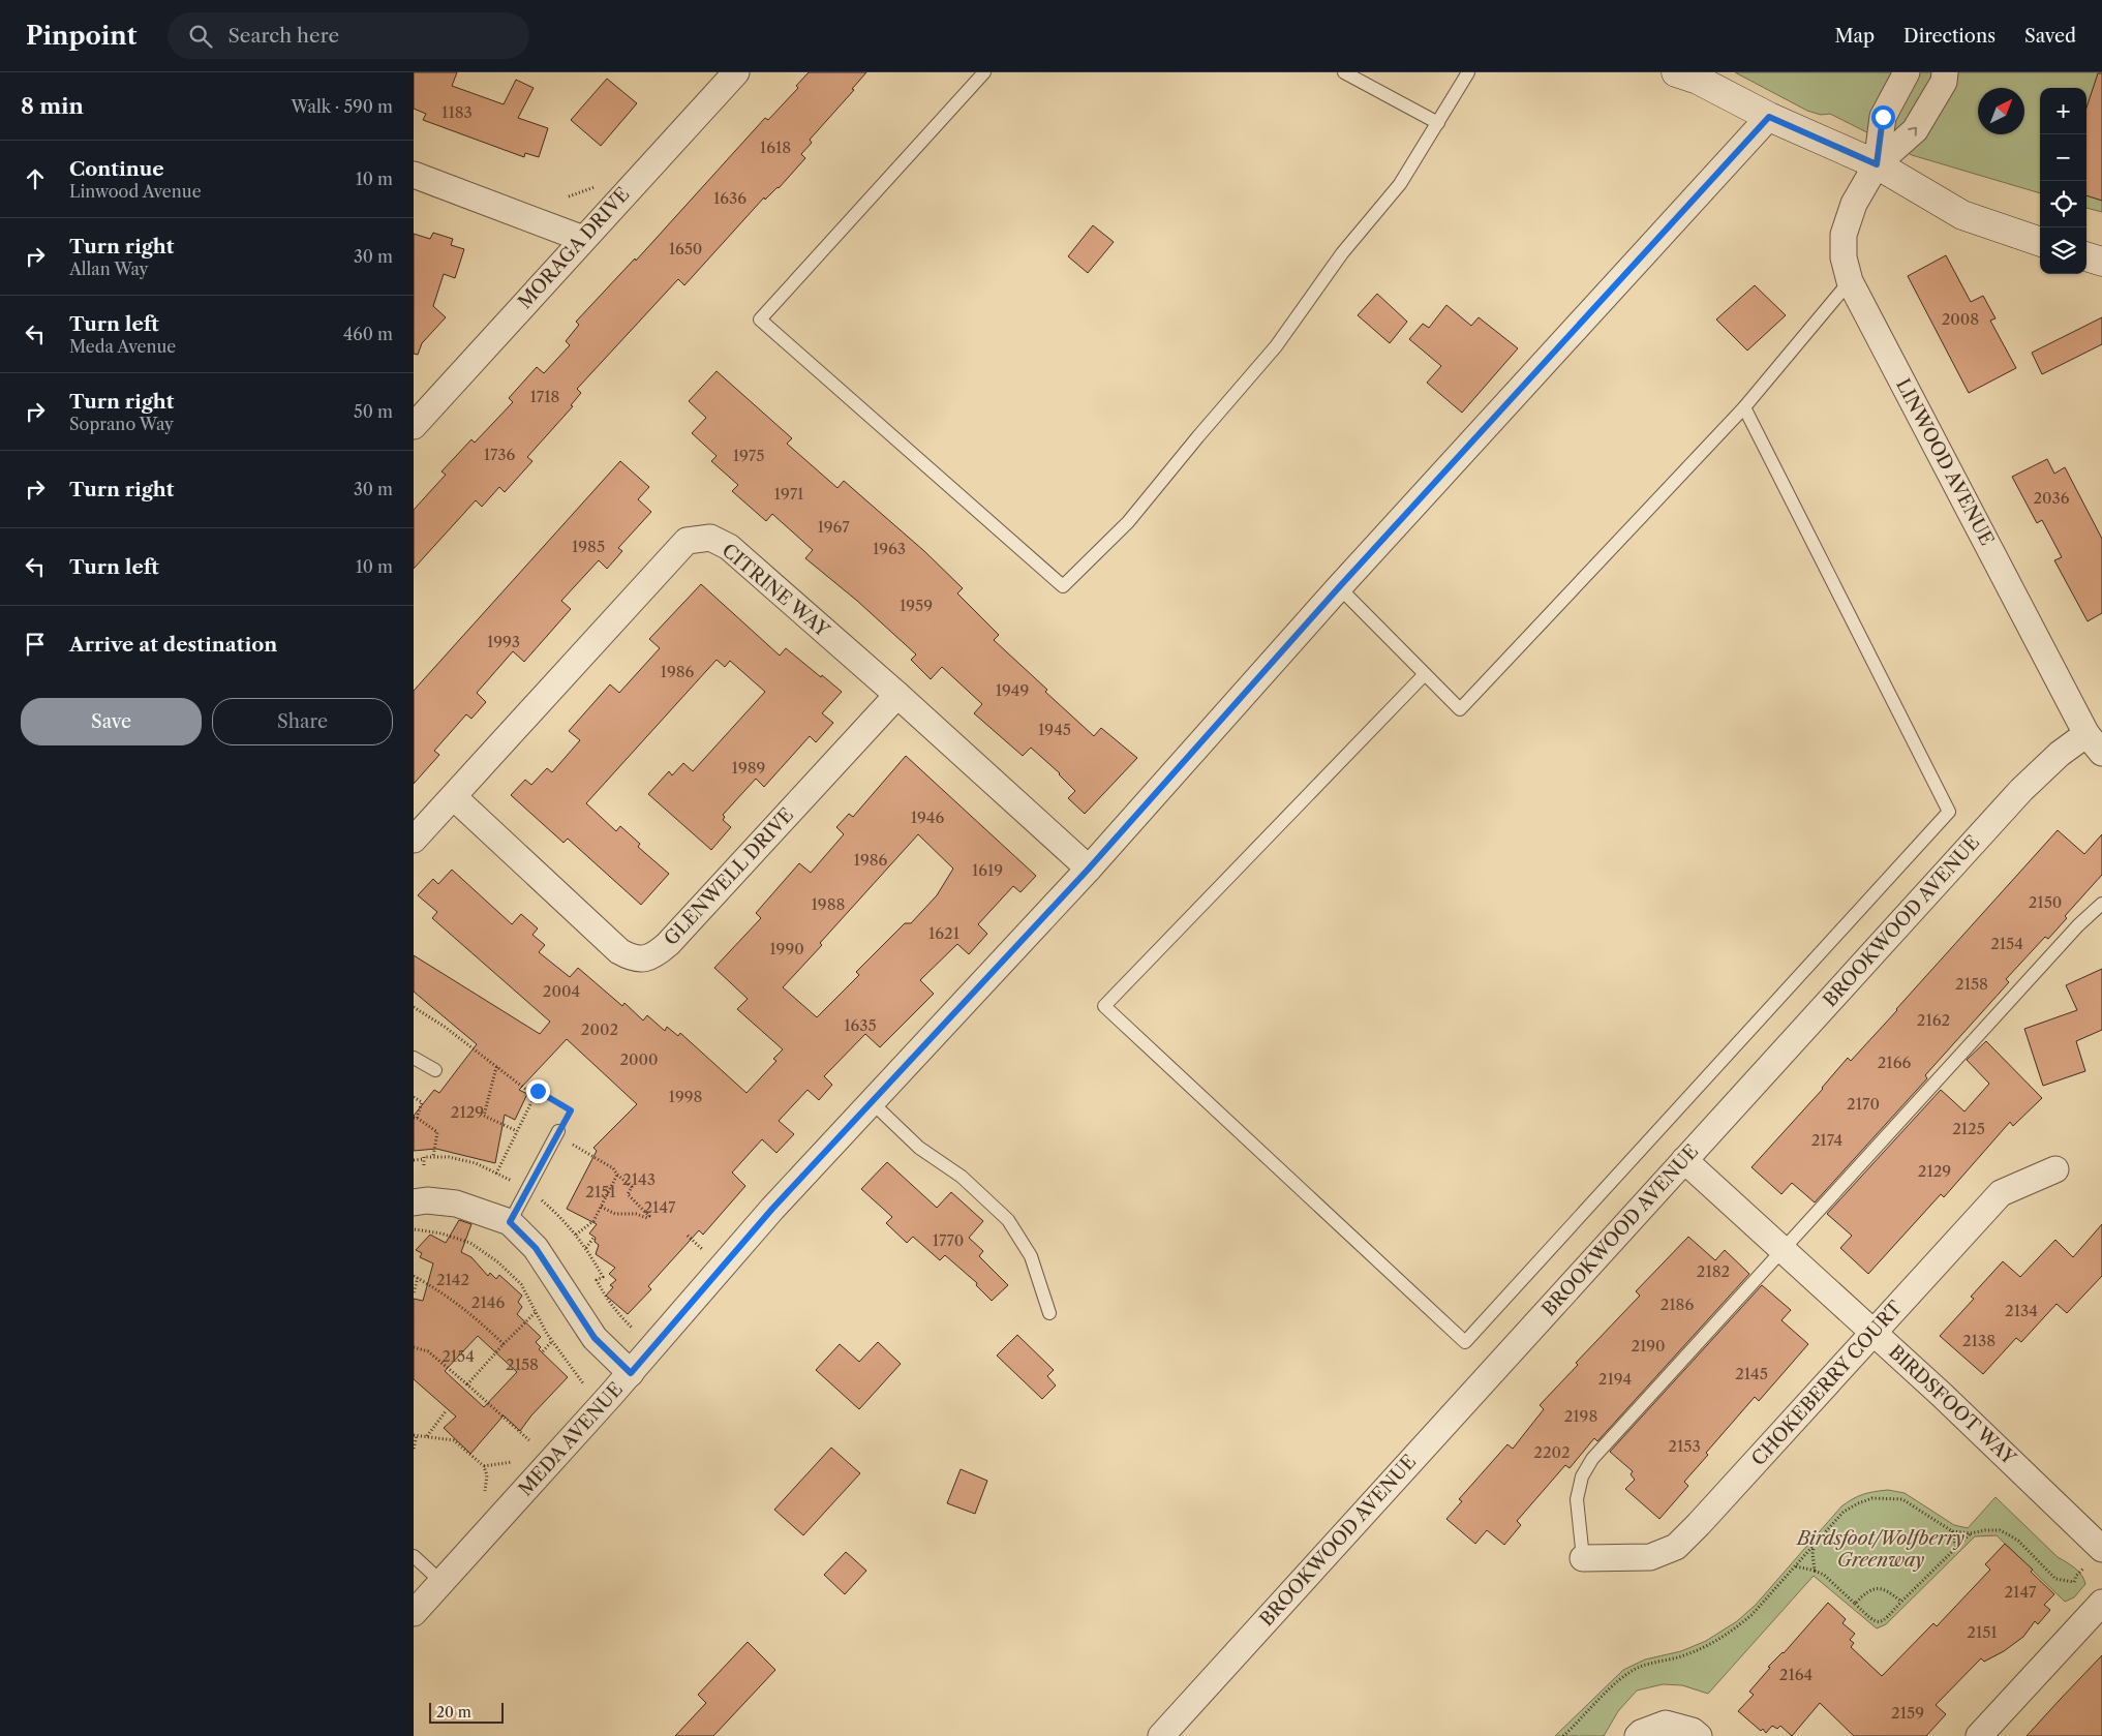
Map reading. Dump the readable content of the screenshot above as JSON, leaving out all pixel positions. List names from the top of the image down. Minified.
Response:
{"streets":{"street":["MORAGA DRIVE","LINWOOD AVENUE","CITRINE WAY","GLENWELL DRIVE","BROOKWOOD AVENUE","CHOKEBERRY COURT","BIRDSFOOT WAY","MEDA AVENUE"]},"crossings":[["LINWOOD AVENUE","BROOKWOOD AVENUE"],["CITRINE WAY","GLENWELL DRIVE"],["CITRINE WAY","MEDA AVENUE"],["BROOKWOOD AVENUE","BIRDSFOOT WAY"],["CHOKEBERRY COURT","BIRDSFOOT WAY"]],"parks":["Birdsfoot/Wolfberry Greenway"],"house_numbers":["1183","1618","1636","1650","2008","1718","1736","1975","1971","2036","1967","1985","1963","1959","1993","1986","1949","1945","1989","1946","1986","1619","2150","1988","1621","2154","1990","2158","2004","2162","1635","2002","2000","2166","1998","2170","2129","2125","2174","2129","2143","2151","2147","1770","2182","2142","2146","2186","2134","2138","2190","2154","2158","2145","2194","2198","2153","2202","2147","2151","2164","2159"],"scale_bar":"20 m","north":"top right","page":{"header":"Pinpoint","search":"Search here","nav":["Map","Directions","Saved"],"heading":["8 min","Walk · 590 m"],"map_buttons":["+","−"],"list":[["Continue","Linwood Avenue","10 m"],["Turn right","Allan Way","30 m"],["Turn left","Meda Avenue","460 m"],["Turn right","Soprano Way","50 m"],["Turn right","30 m"],["Turn left","10 m"],"Arrive at destination"],"buttons":["Save","Share"],"scale":"20 m"}}
